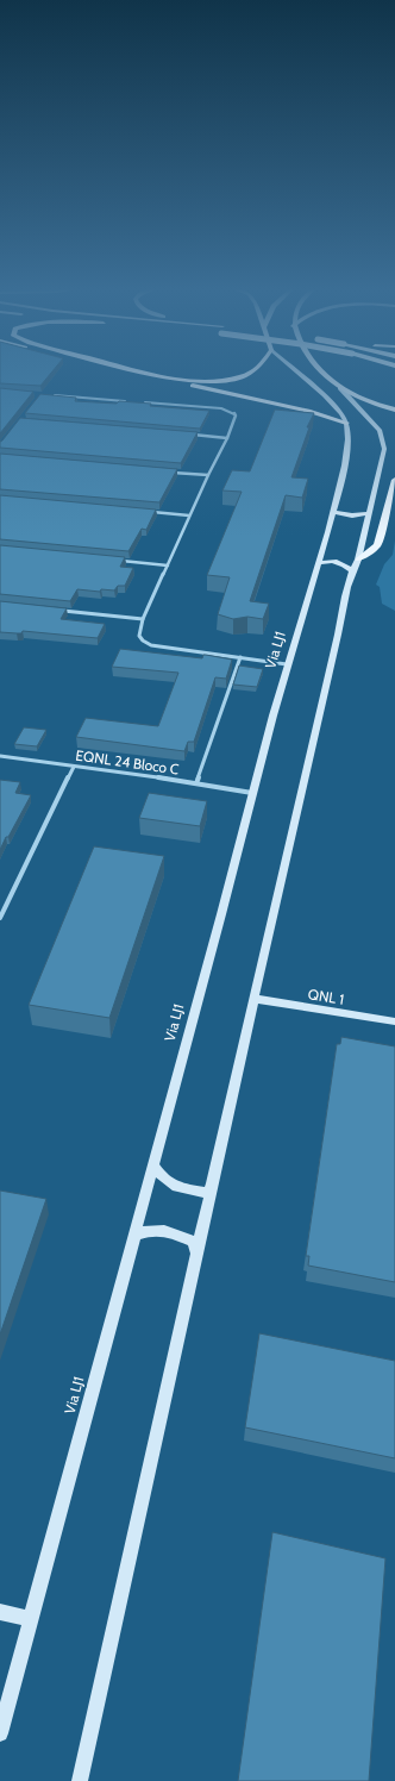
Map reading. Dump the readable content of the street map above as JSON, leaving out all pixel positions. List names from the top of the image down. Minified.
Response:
{"streets":{"main road":["Via LJ1","QNL 1"],"street":["EQNL 24 Bloco C"]},"crossings":[["Via LJ1","EQNL 24 Bloco C"]]}
